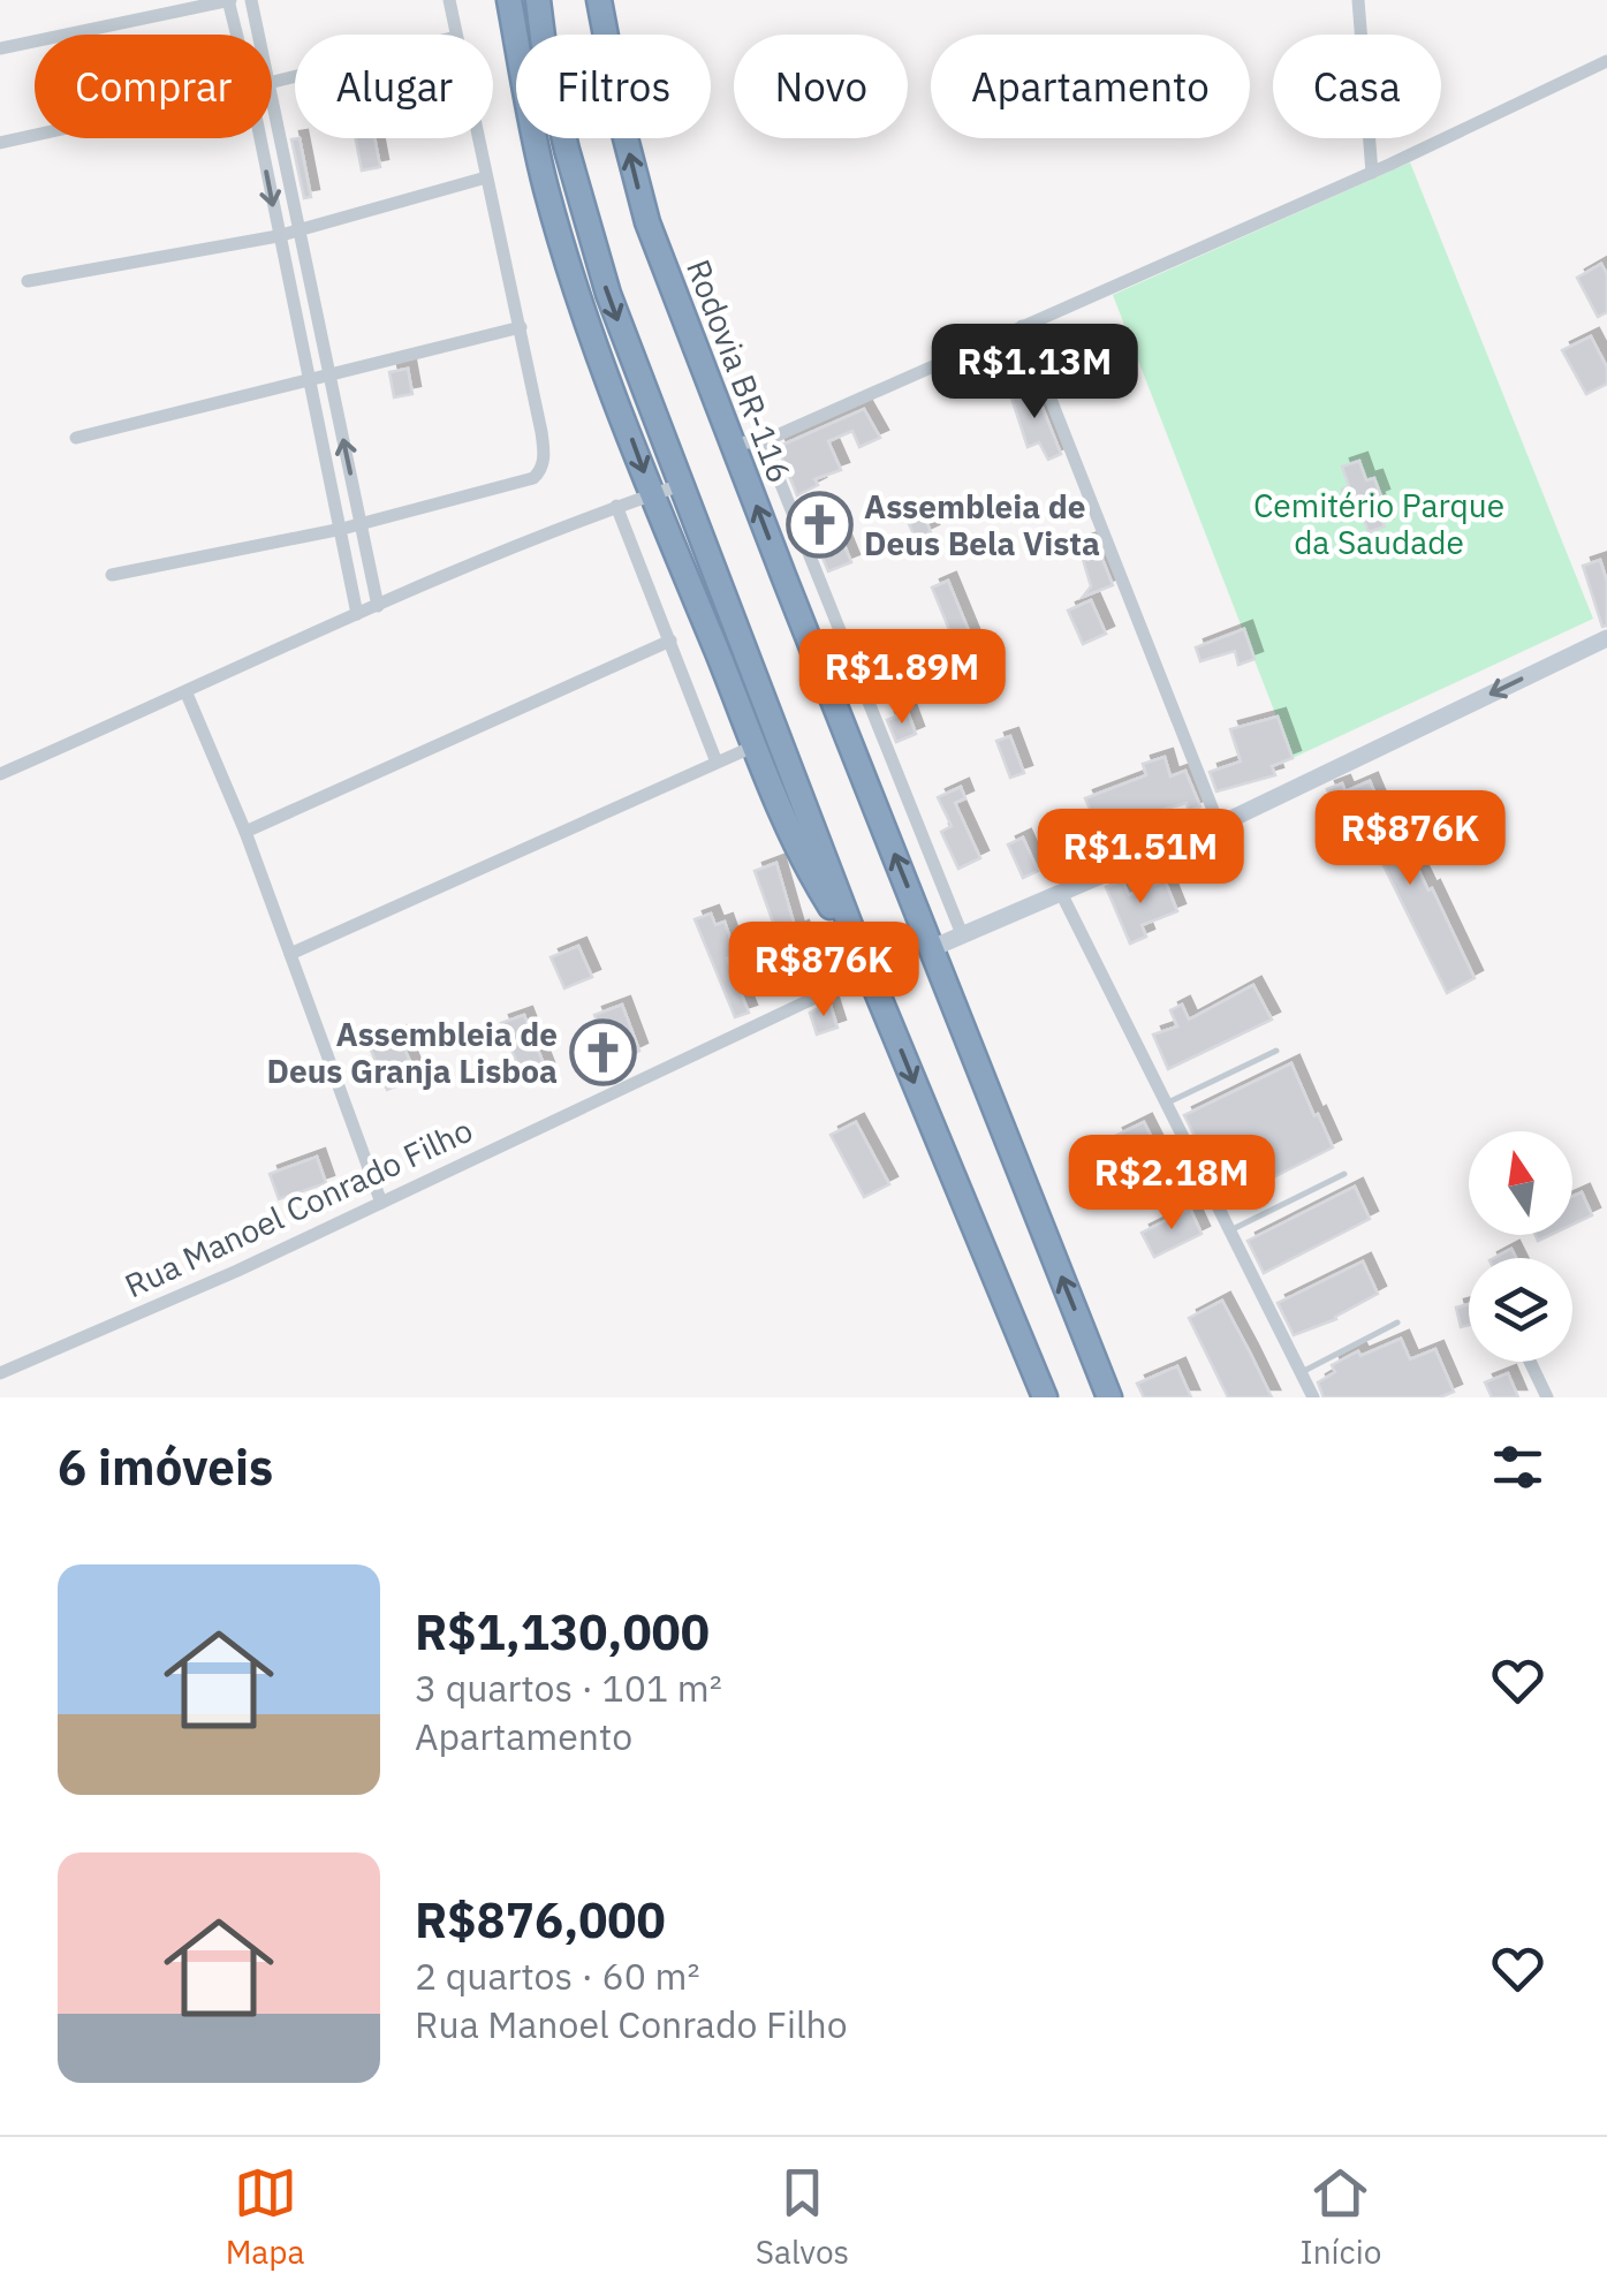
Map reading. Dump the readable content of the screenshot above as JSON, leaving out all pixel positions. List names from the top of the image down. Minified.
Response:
{"streets":{"highway":["Rodovia BR-116"],"street":["Rua Manoel Conrado Filho"]},"parks":["Cemitério Parque da Saudade"],"places":{"church":["Assembleia de Deus Bela Vista","Assembleia de Deus Granja Lisboa"]},"north":"top","page":{"chip":["Comprar","Alugar","Filtros","Novo","Apartamento","Casa"],"price":["R$1.13M","R$1.89M","R$876K","R$1.51M","R$876K","R$2.18M"],"heading":"6 imóveis","list":[{"name":"R$1,130,000","note":"3 quartos · 101 m² · Apartamento"},{"name":"R$876,000","note":"2 quartos · 60 m² · Rua Manoel Conrado Filho"}],"tabs":["Mapa","Salvos","Início"]}}
